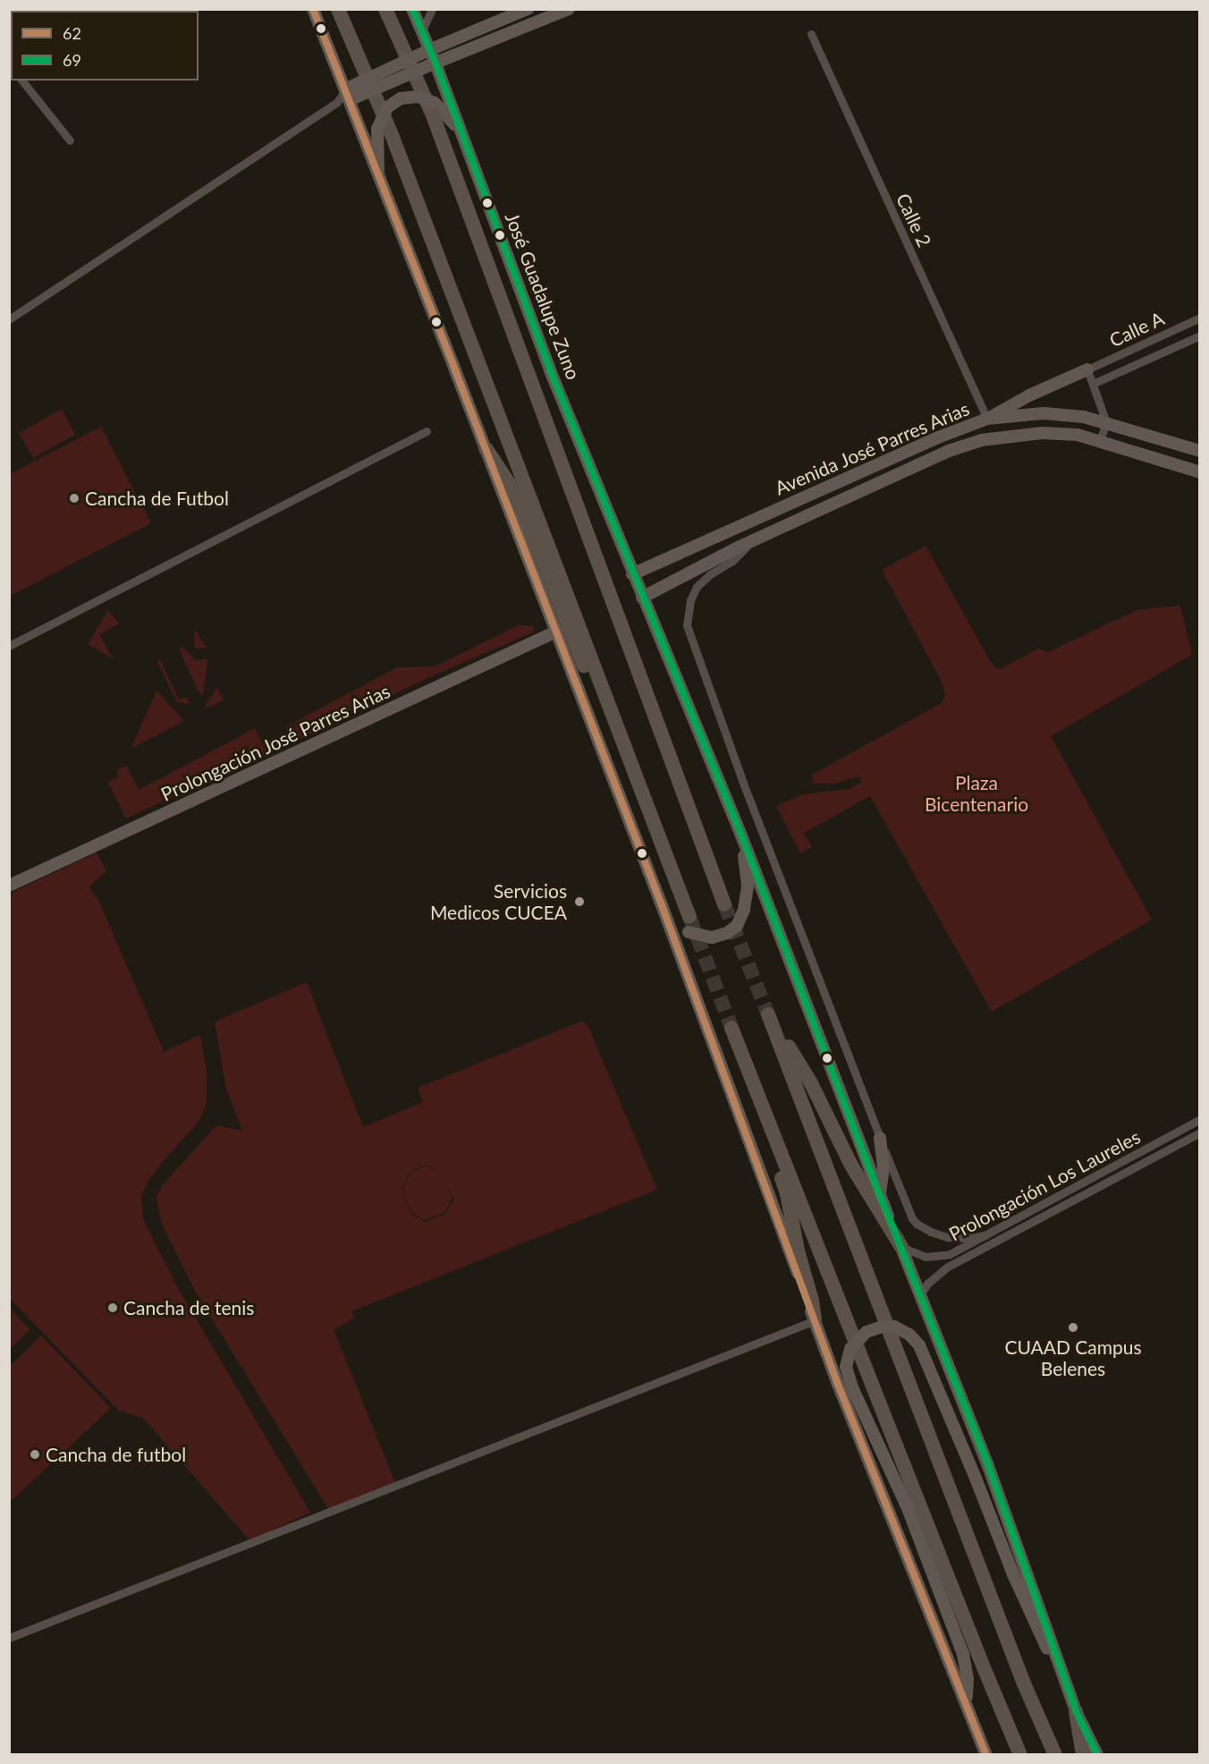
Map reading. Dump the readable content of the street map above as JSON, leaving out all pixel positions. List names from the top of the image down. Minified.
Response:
{"streets":{"main road":["José Guadalupe Zuno","Avenida José Parres Arias","Prolongación José Parres Arias"],"street":["Calle 2","Calle A","Prolongación Los Laureles"]},"crossings":[["Calle 2","Avenida José Parres Arias"],["José Guadalupe Zuno","Avenida José Parres Arias"]],"parks":["Plaza Bicentenario"],"places":["Cancha de Futbol","Servicios Medicos CUCEA","Cancha de tenis","CUAAD Campus Belenes","Cancha de futbol"],"lines":["transit line 62","transit line 69"],"legend":["62","69"]}
